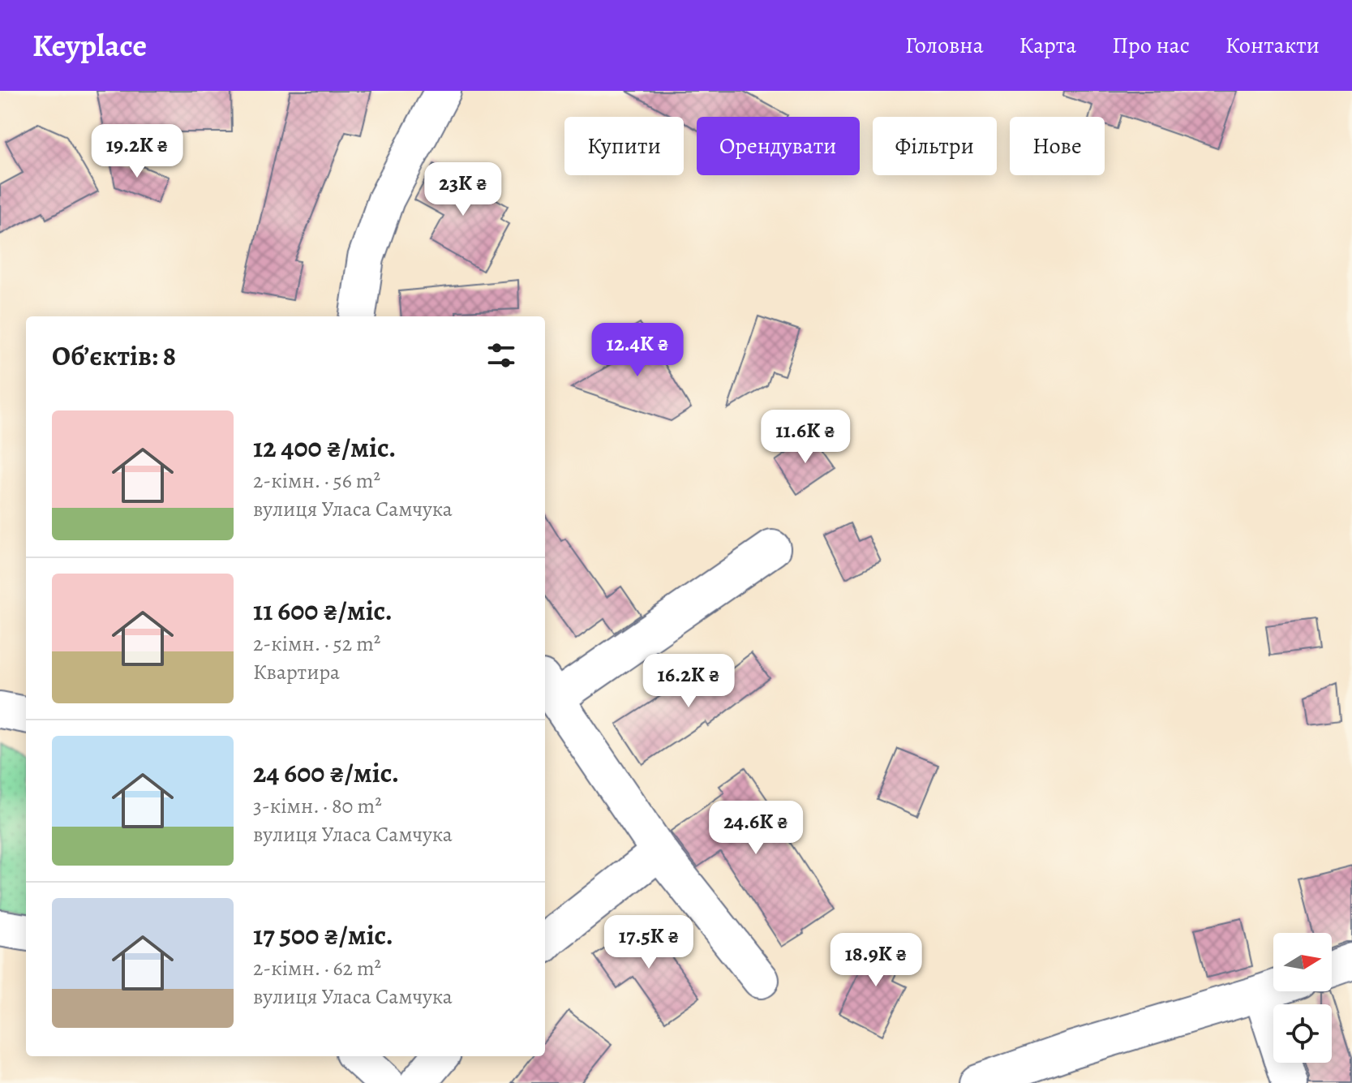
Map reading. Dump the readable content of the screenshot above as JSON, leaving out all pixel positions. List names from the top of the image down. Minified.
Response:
{"north":"right","page":{"header":"Keyplace","nav":["Головна","Карта","Про нас","Контакти"],"chip":["Купити","Орендувати","Фільтри","Нове"],"price":["19.2K ₴","23K ₴","12.4K ₴","11.6K ₴","16.2K ₴","24.6K ₴","17.5K ₴","18.9K ₴"],"heading":"Об’єктів: 8","list":[{"name":"12 400 ₴/міс.","note":"2-кімн. · 56 m² · вулиця Уласа Самчука"},{"name":"11 600 ₴/міс.","note":"2-кімн. · 52 m² · Квартира"},{"name":"24 600 ₴/міс.","note":"3-кімн. · 80 m² · вулиця Уласа Самчука"},{"name":"17 500 ₴/міс.","note":"2-кімн. · 62 m² · вулиця Уласа Самчука"}]}}
